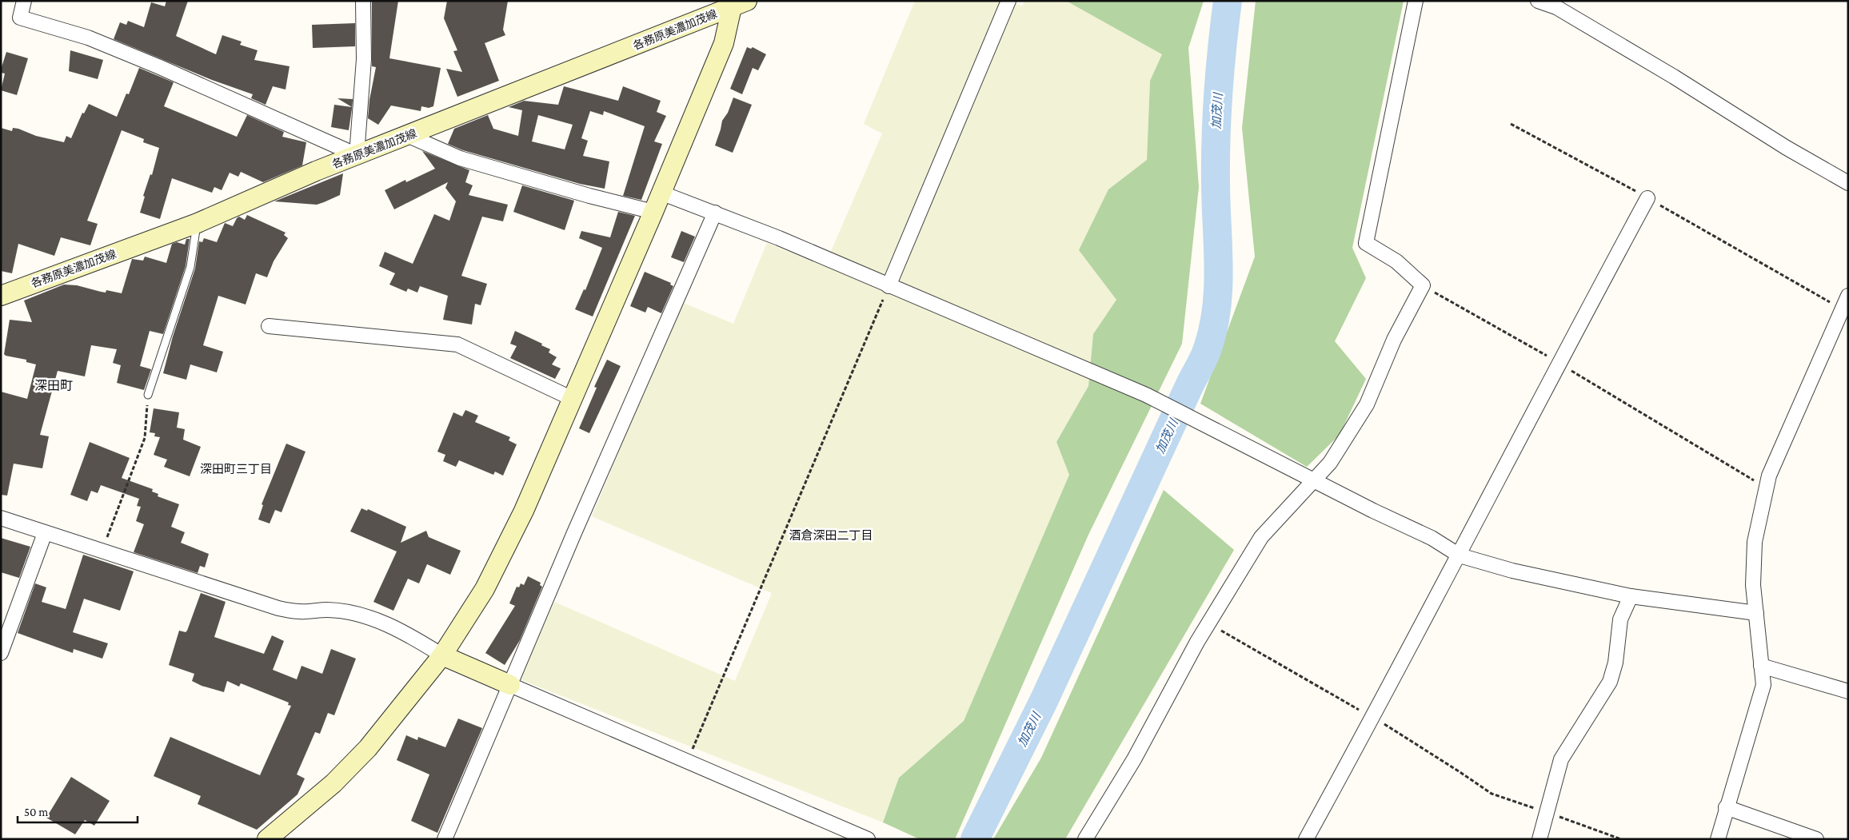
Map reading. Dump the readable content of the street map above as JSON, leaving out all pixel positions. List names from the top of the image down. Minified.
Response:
{"streets":{"street":["各務原美濃加茂線"]},"districts":["深田町","深田町三丁目","酒倉深田二丁目"],"water":["加茂川"],"scale_bar":"50 m"}
